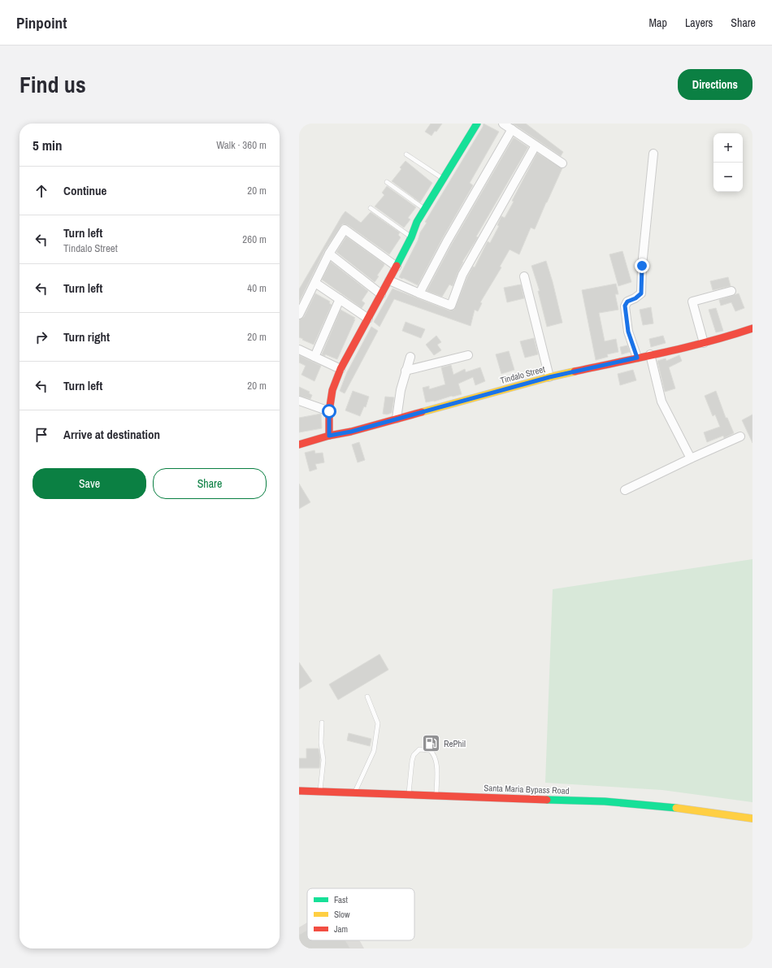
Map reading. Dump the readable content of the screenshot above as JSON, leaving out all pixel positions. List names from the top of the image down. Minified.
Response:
{"streets":{"main road":["Tindalo Street","Santa Maria Bypass Road"]},"places":{"fuel station":["RePhil"]},"legend":["Fast","Slow","Jam"],"page":{"header":"Pinpoint","nav":["Map","Layers","Share"],"title":"Find us","buttons":["Directions",["Save","Share"]],"heading":["5 min","Walk · 360 m"],"map_buttons":["+","−"],"list":[["Continue","20 m"],["Turn left","Tindalo Street","260 m"],["Turn left","40 m"],["Turn right","20 m"],["Turn left","20 m"],"Arrive at destination"]}}
